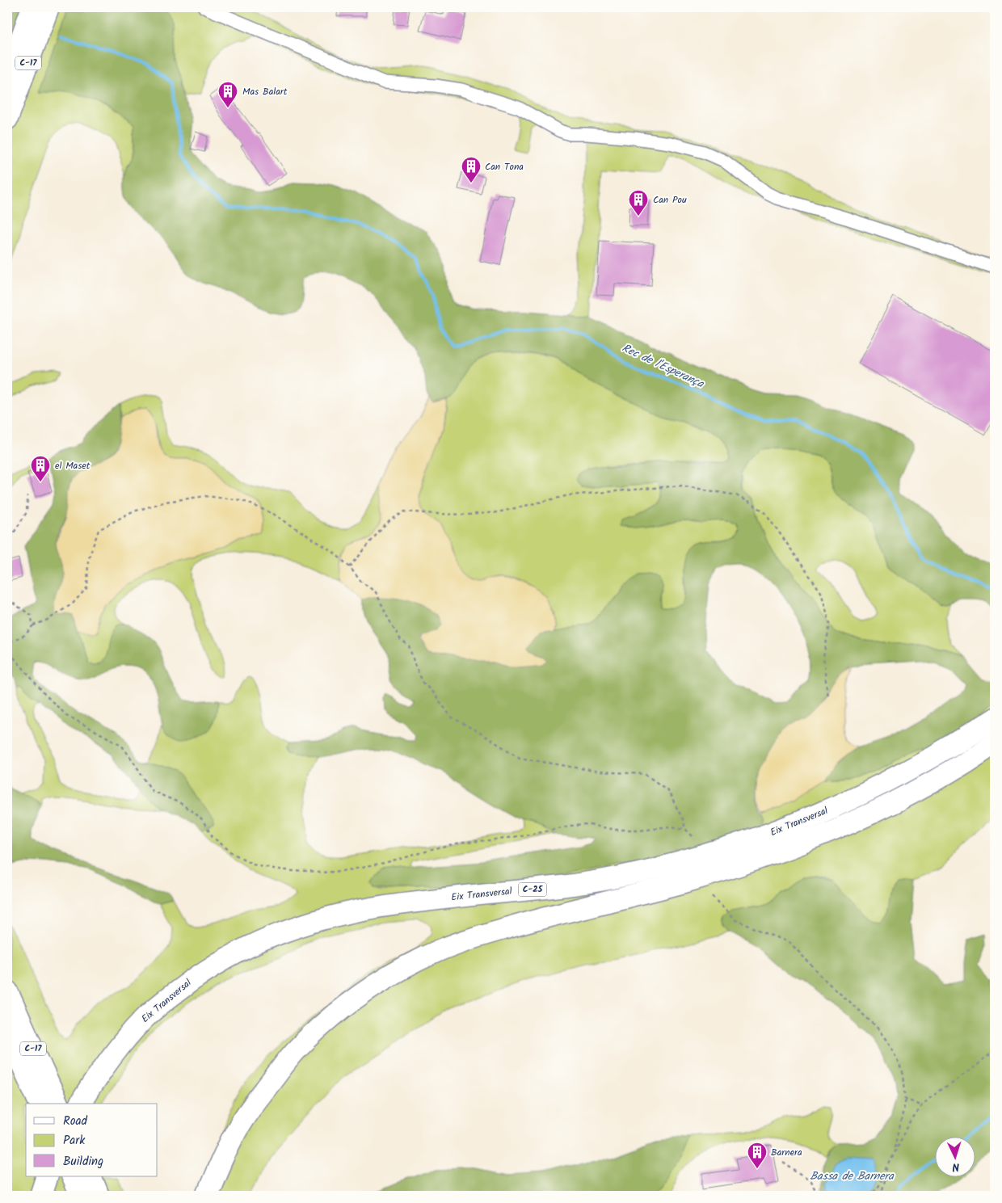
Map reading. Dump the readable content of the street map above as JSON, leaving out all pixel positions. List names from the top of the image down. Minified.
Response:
{"streets":{"highway":["C-17","Eix Transversal","C-25"]},"water":["Rec de l'Esperança","Bassa de Barnera"],"places":{"building":["Mas Balart","Can Tona","Can Pou","el Maset","Barnera"]},"legend":["Road","Park","Building"],"north":"bottom"}
